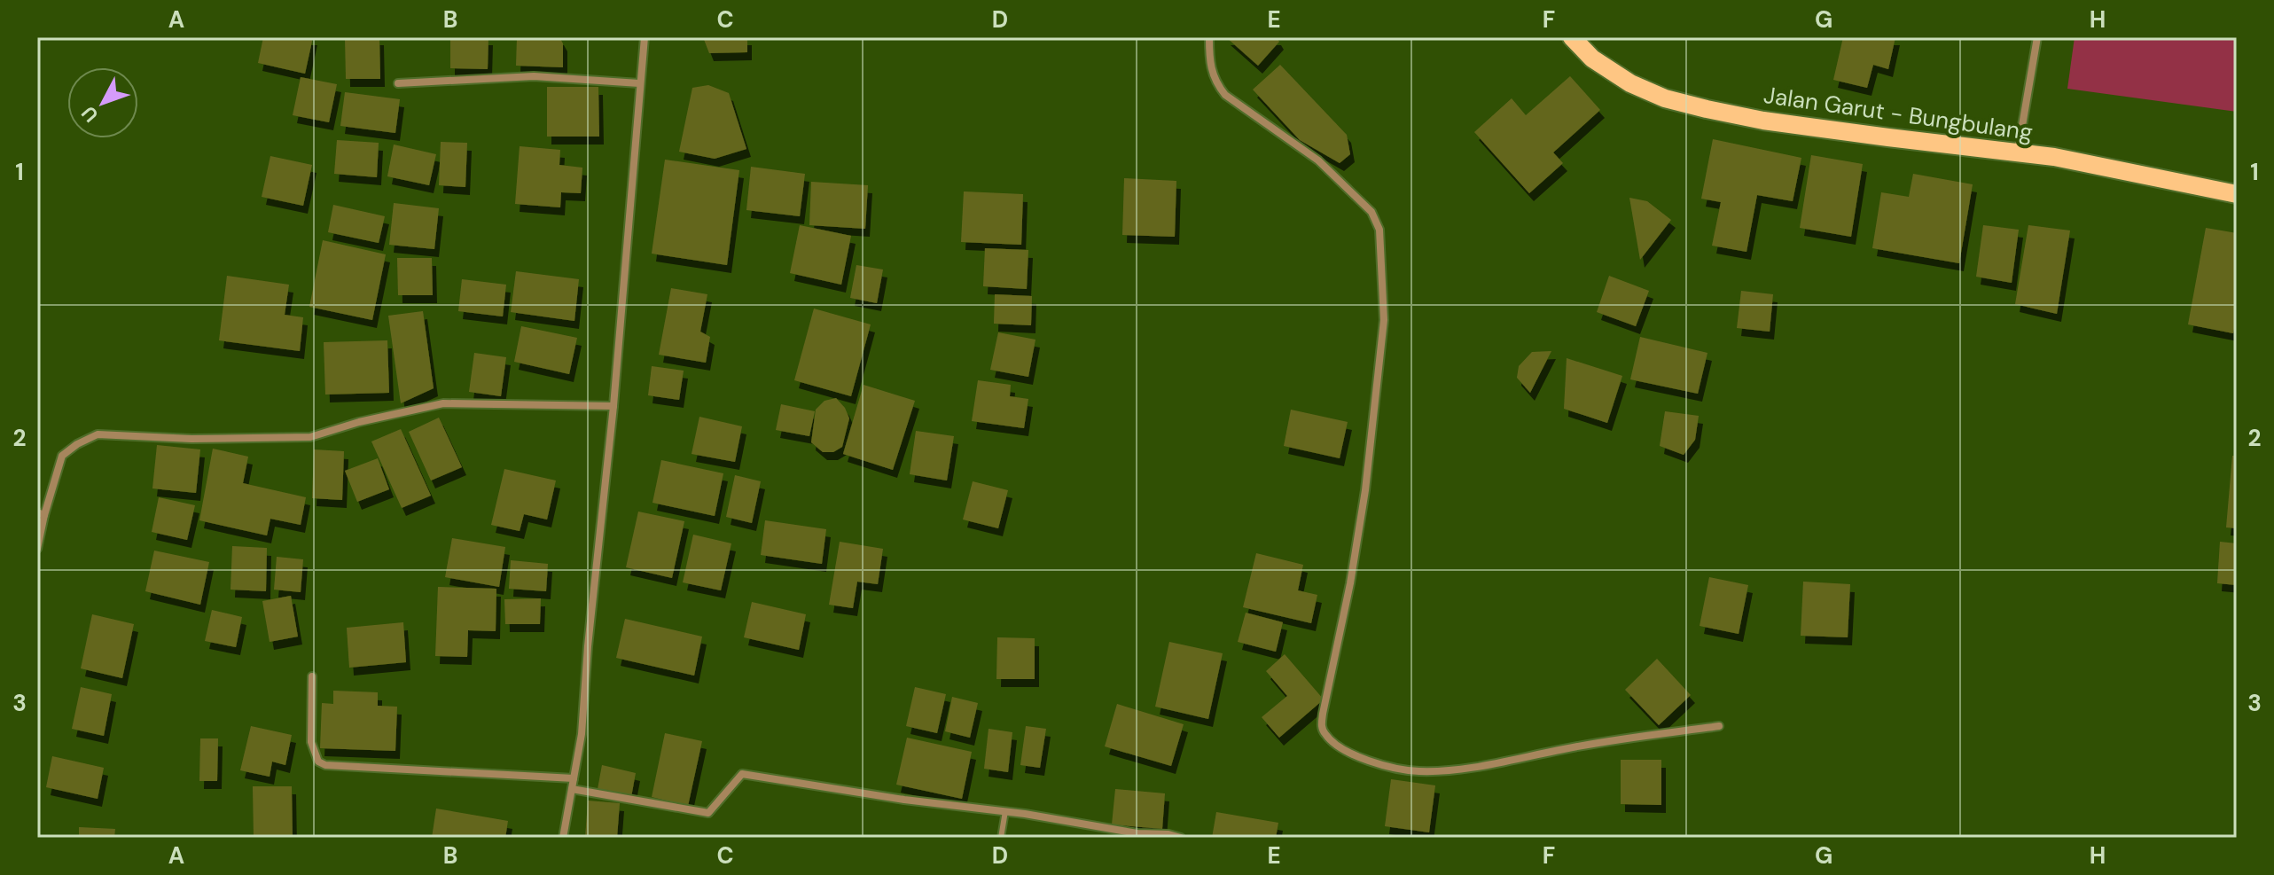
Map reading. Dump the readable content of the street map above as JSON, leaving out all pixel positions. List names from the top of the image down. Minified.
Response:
{"streets":{"main road":["Jalan Garut - Bungbulang"]},"north":"bottom left","grid":{"columns":["A","B","C","D","E","F","G","H"],"rows":["1","2","3"]}}
